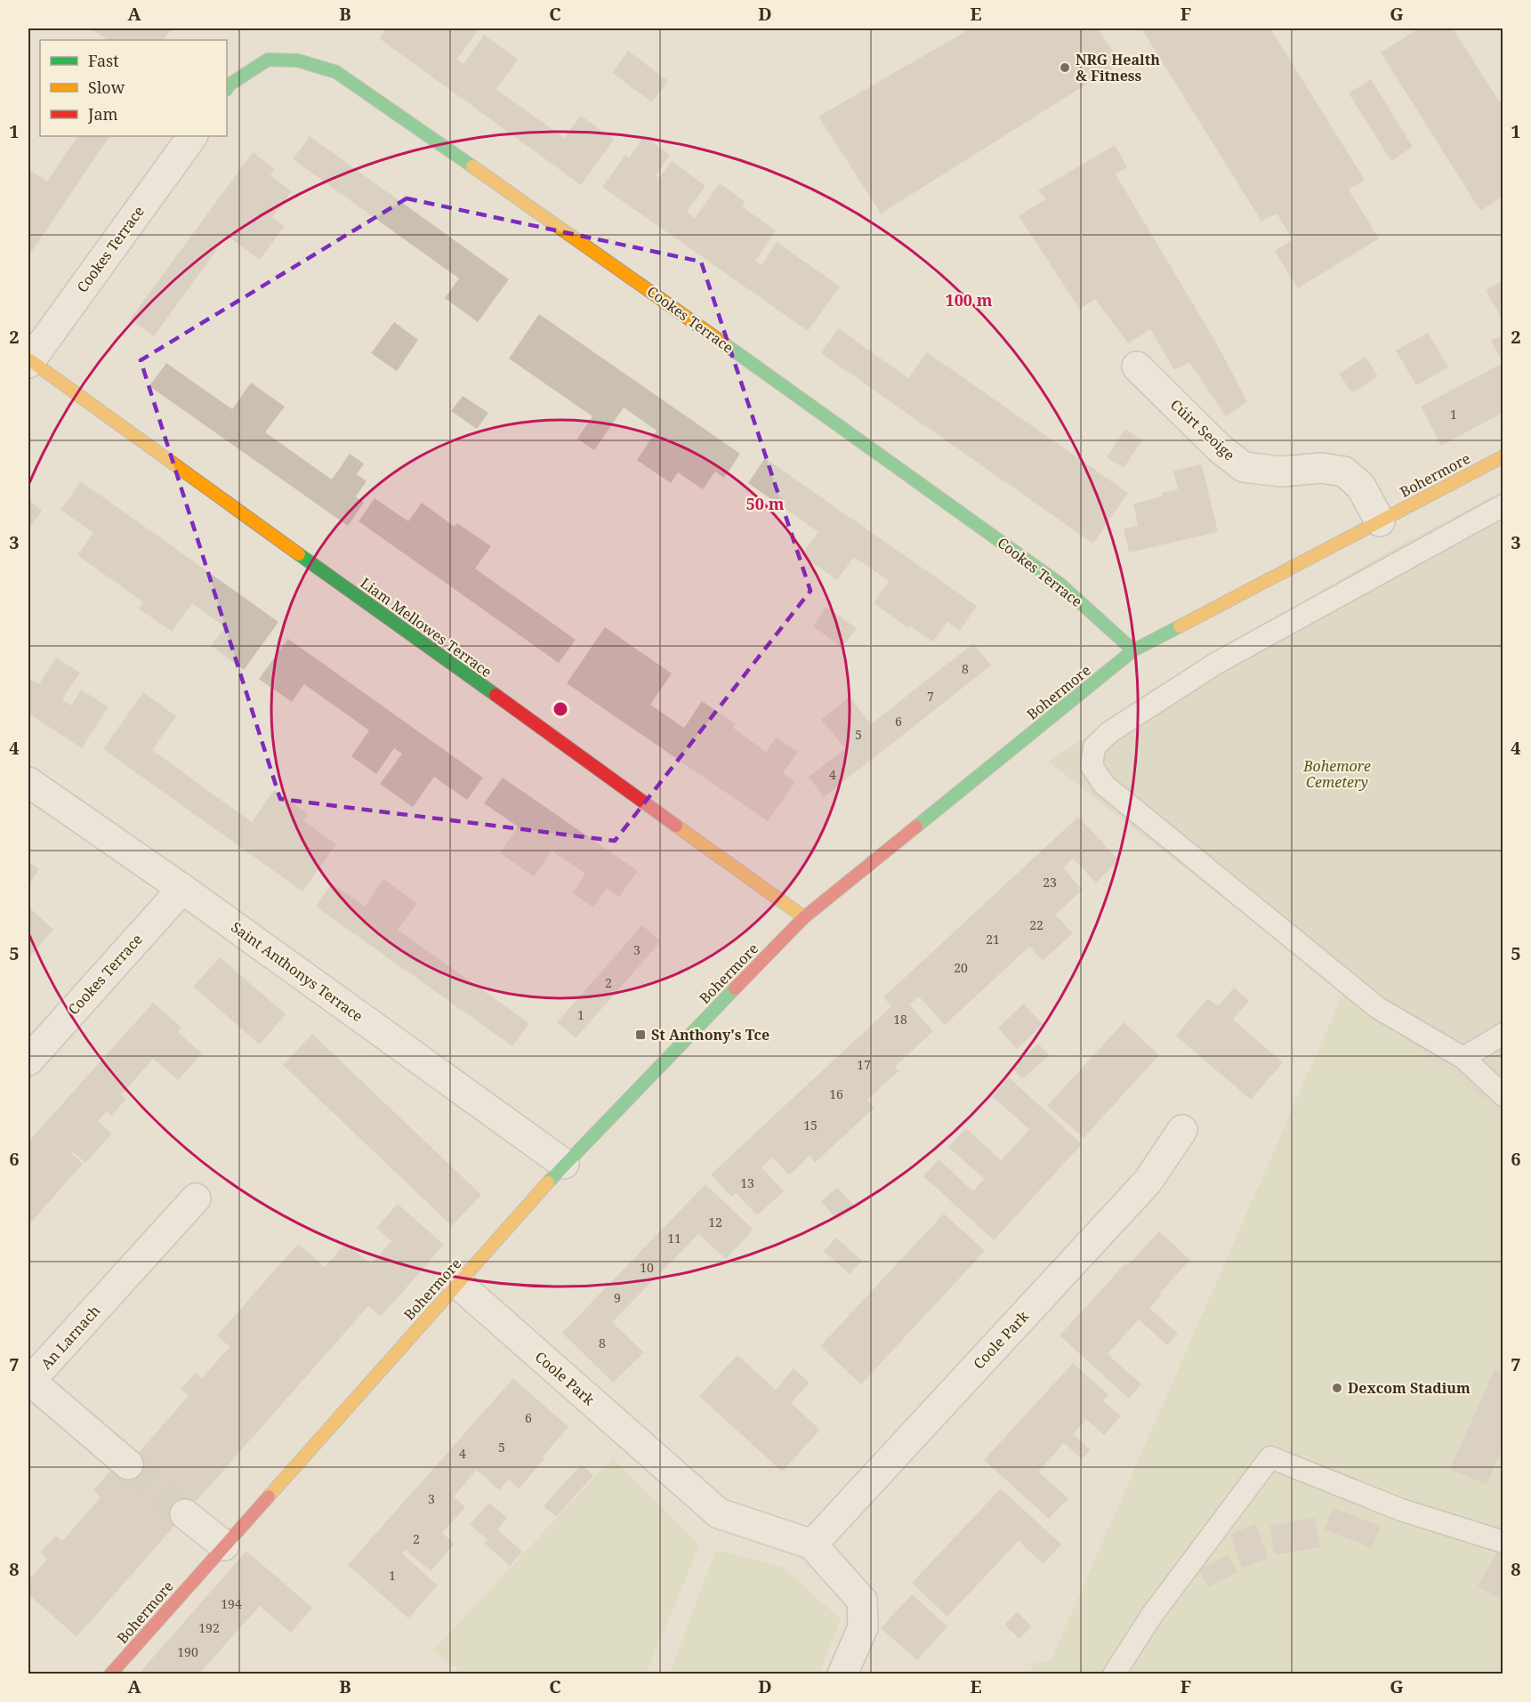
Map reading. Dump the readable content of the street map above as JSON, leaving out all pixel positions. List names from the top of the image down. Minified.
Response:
{"streets":{"street":["Cookes Terrace","Cúirt Seoige","Bohermore","Liam Mellowes Terrace","Saint Anthonys Terrace","An Larnach","Coole Park"]},"crossings":[["Cookes Terrace","Bohermore"],["Cookes Terrace","Liam Mellowes Terrace"],["Cookes Terrace","Saint Anthonys Terrace"],["Cúirt Seoige","Bohermore"],["Bohermore","Liam Mellowes Terrace"],["Bohermore","Saint Anthonys Terrace"],["Bohermore","Coole Park"]],"parks":["Bohemore Cemetery"],"places":{"other":["NRG Health & Fitness","Dexcom Stadium"],"transit":["St Anthony's Tce"]},"house_numbers":["1","8","7","6","5","4","23","22","21","3","20","2","1","18","17","16","15","13","12","11","10","9","8","6","5","4","3","2","1","194","192","190"],"legend":["Fast","Slow","Jam"],"grid":{"columns":["A","B","C","D","E","F","G"],"rows":["1","2","3","4","5","6","7","8"]},"rings":["100 m","50 m"]}
